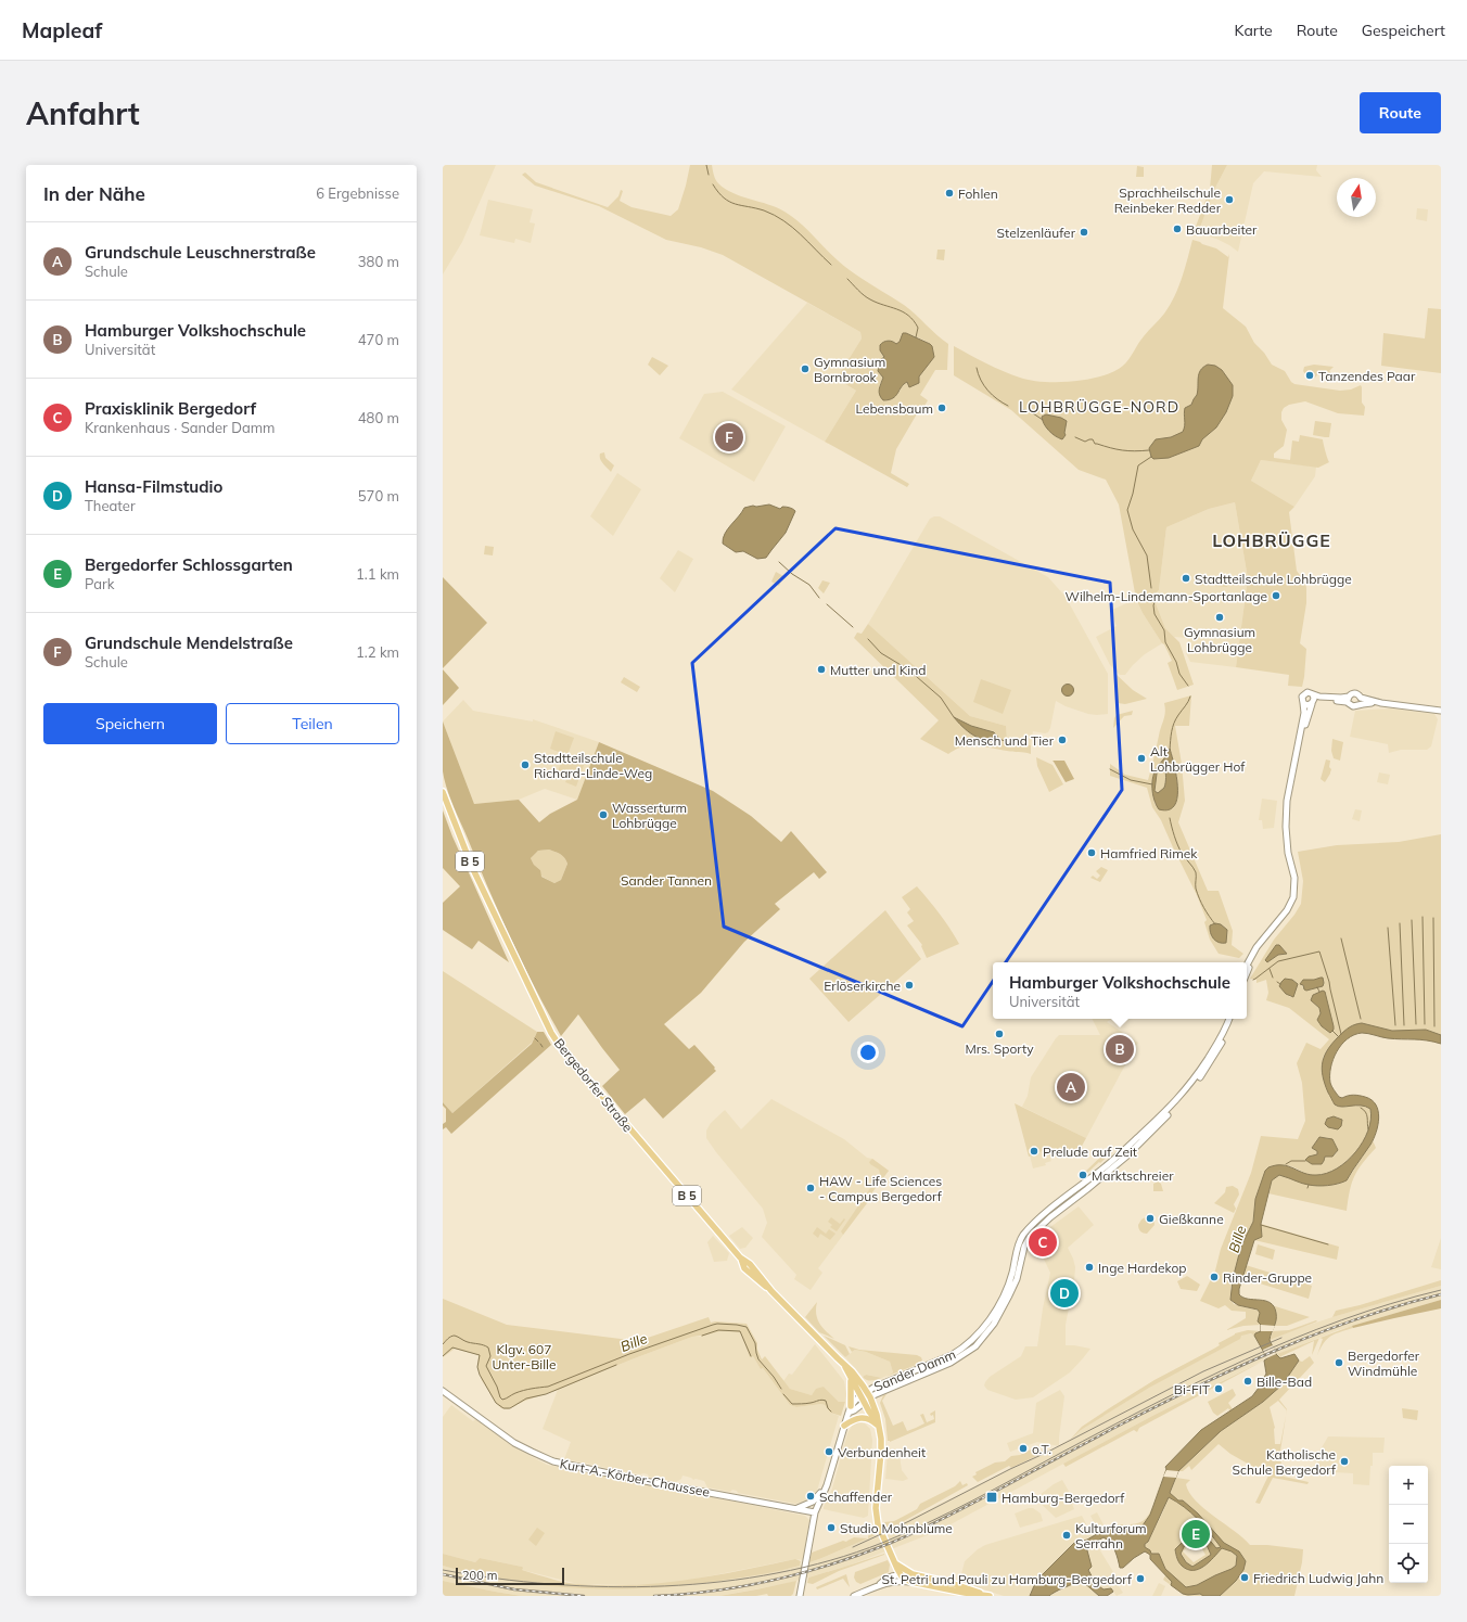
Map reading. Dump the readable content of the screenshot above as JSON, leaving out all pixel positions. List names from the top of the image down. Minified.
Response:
{"streets":{"main road":["B 5","Bergedorfer Straße","Sander Damm","Kurt-A.-Körber-Chaussee"]},"crossings":[["Bergedorfer Straße","Sander Damm"],["Sander Damm","Kurt-A.-Körber-Chaussee"]],"districts":["LOHBRÜGGE-NORD","LOHBRÜGGE"],"water":["Bille"],"parks":["Sander Tannen","Klgv. 607 Unter-Bille"],"places":{"other":["Fohlen","Sprachheilschule Reinbeker Redder","Bauarbeiter","Stelzenläufer","Gymnasium Bornbrook","Tanzendes Paar","Lebensbaum","Stadtteilschule Lohbrügge","Wilhelm-Lindemann-Sportanlage","Gymnasium Lohbrügge","Mutter und Kind","Mensch und Tier","Alt Lohbrügger Hof","Stadtteilschule Richard-Linde-Weg","Wasserturm Lohbrügge","Hamfried Rimek","Erlöserkirche","Mrs. Sporty","Prelude auf Zeit","Marktschreier","HAW - Life Sciences - Campus Bergedorf","Gießkanne","Inge Hardekop","Rinder-Gruppe","Bergedorfer Windmühle","Bille-Bad","Bi-FIT","o.T.","Verbundenheit","Katholische Schule Bergedorf","Schaffender","Studio Mohnblume","Kulturforum Serrahn","Friedrich Ludwig Jahn","St. Petri und Pauli zu Hamburg-Bergedorf"],"transit":["Hamburg-Bergedorf"]},"scale_bar":"200 m","north":"top","page":{"header":"Mapleaf","nav":["Karte","Route","Gespeichert"],"buttons":["Route",["Speichern","Teilen"]],"title":"Anfahrt","heading":["In der Nähe","6 Ergebnisse"],"list":[{"mark":"A","name":"Grundschule Leuschnerstraße","note":"Schule","value":"380 m"},{"mark":"B","name":"Hamburger Volkshochschule","note":"Universität","value":"470 m"},{"mark":"C","name":"Praxisklinik Bergedorf","note":"Krankenhaus · Sander Damm","value":"480 m"},{"mark":"D","name":"Hansa-Filmstudio","note":"Theater","value":"570 m"},{"mark":"E","name":"Bergedorfer Schlossgarten","note":"Park","value":"1.1 km"},{"mark":"F","name":"Grundschule Mendelstraße","note":"Schule","value":"1.2 km"}],"pins":["F","B","A","C","D","E"],"popup":["Hamburger Volkshochschule","Universität"],"map_buttons":["+","−"],"scale":"200 m"}}
